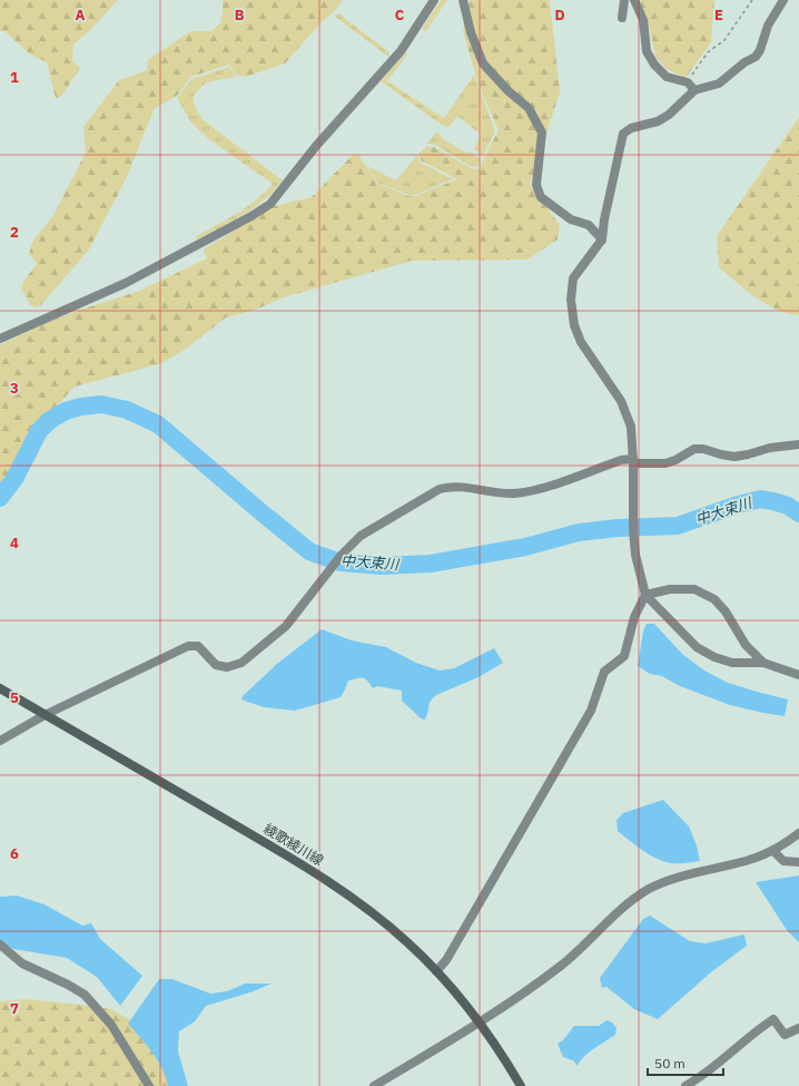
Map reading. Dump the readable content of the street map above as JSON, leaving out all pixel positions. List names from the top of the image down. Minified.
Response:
{"streets":{"main road":["綾歌綾川線"]},"water":["中大束川"],"scale_bar":"50 m","grid":{"columns":["A","B","C","D","E"],"rows":["1","2","3","4","5","6","7"]}}
